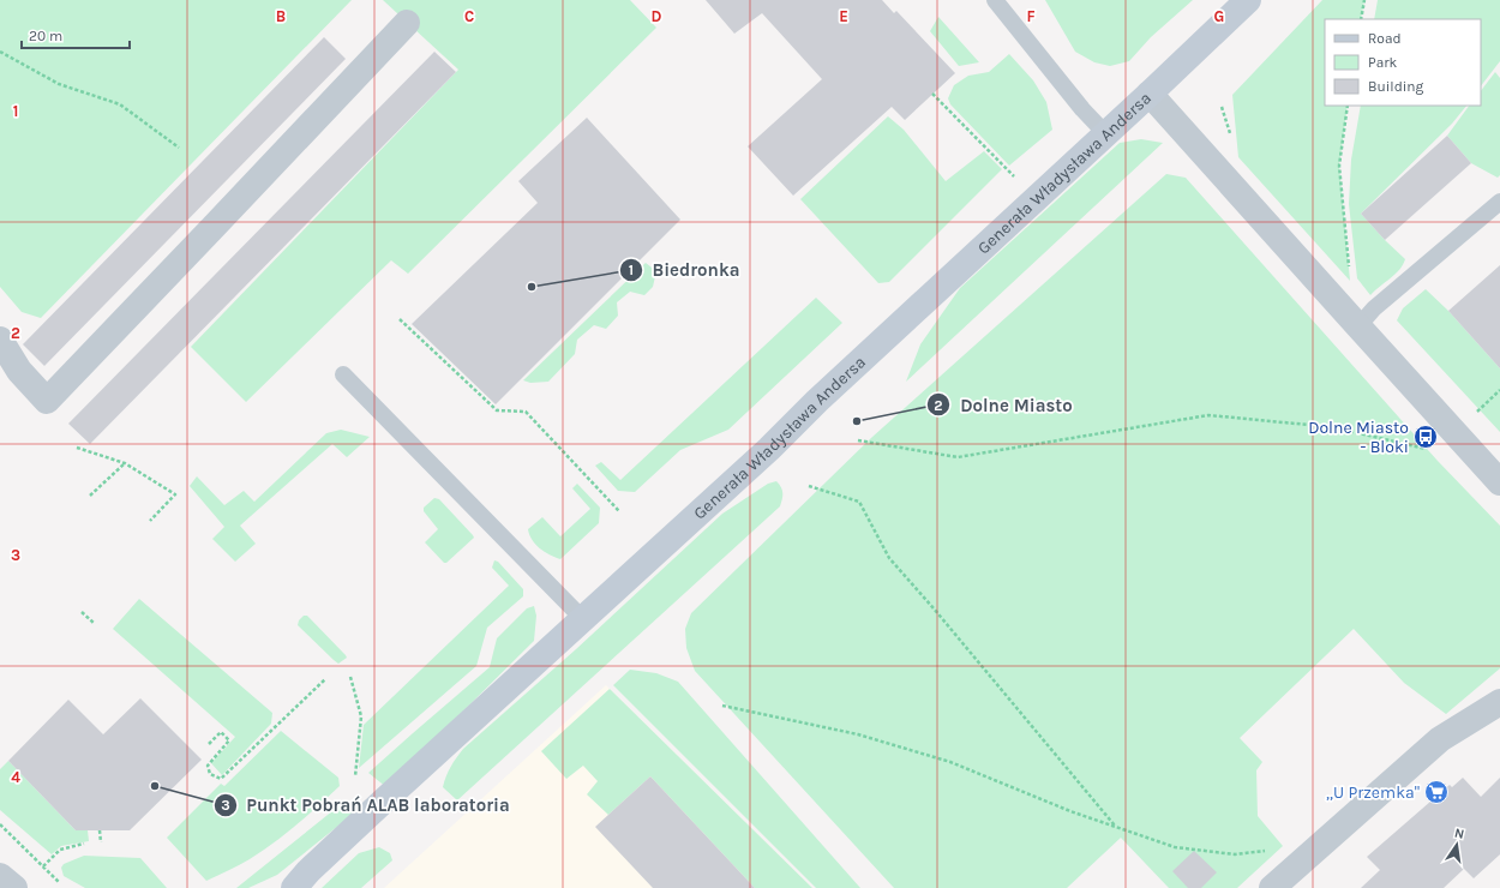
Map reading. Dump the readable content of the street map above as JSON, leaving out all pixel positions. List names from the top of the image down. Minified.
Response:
{"streets":{"main road":["Generała Władysława Andersa"]},"places":{"other":["Biedronka","Dolne Miasto","Punkt Pobrań ALAB laboratoria"],"bus stop":["Dolne Miasto - Bloki"],"supermarket":[",,U Przemka\""]},"legend":["Road","Park","Building"],"scale_bar":"20 m","north":"top","grid":{"columns":["B","C","D","E","F","G"],"rows":["1","2","3","4"]}}
